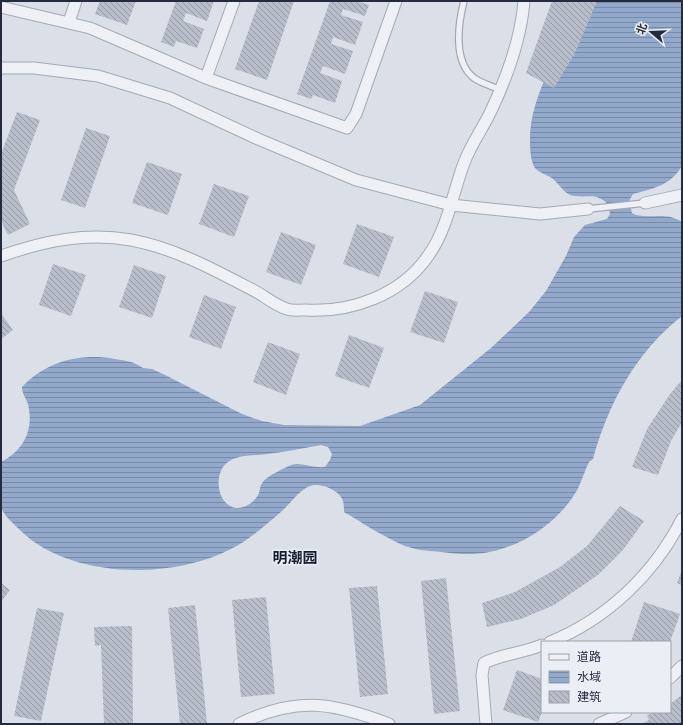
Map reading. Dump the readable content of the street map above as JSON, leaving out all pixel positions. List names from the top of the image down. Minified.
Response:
{"districts":["明潮园"],"legend":["道路","水域","建筑"],"north":"left"}
